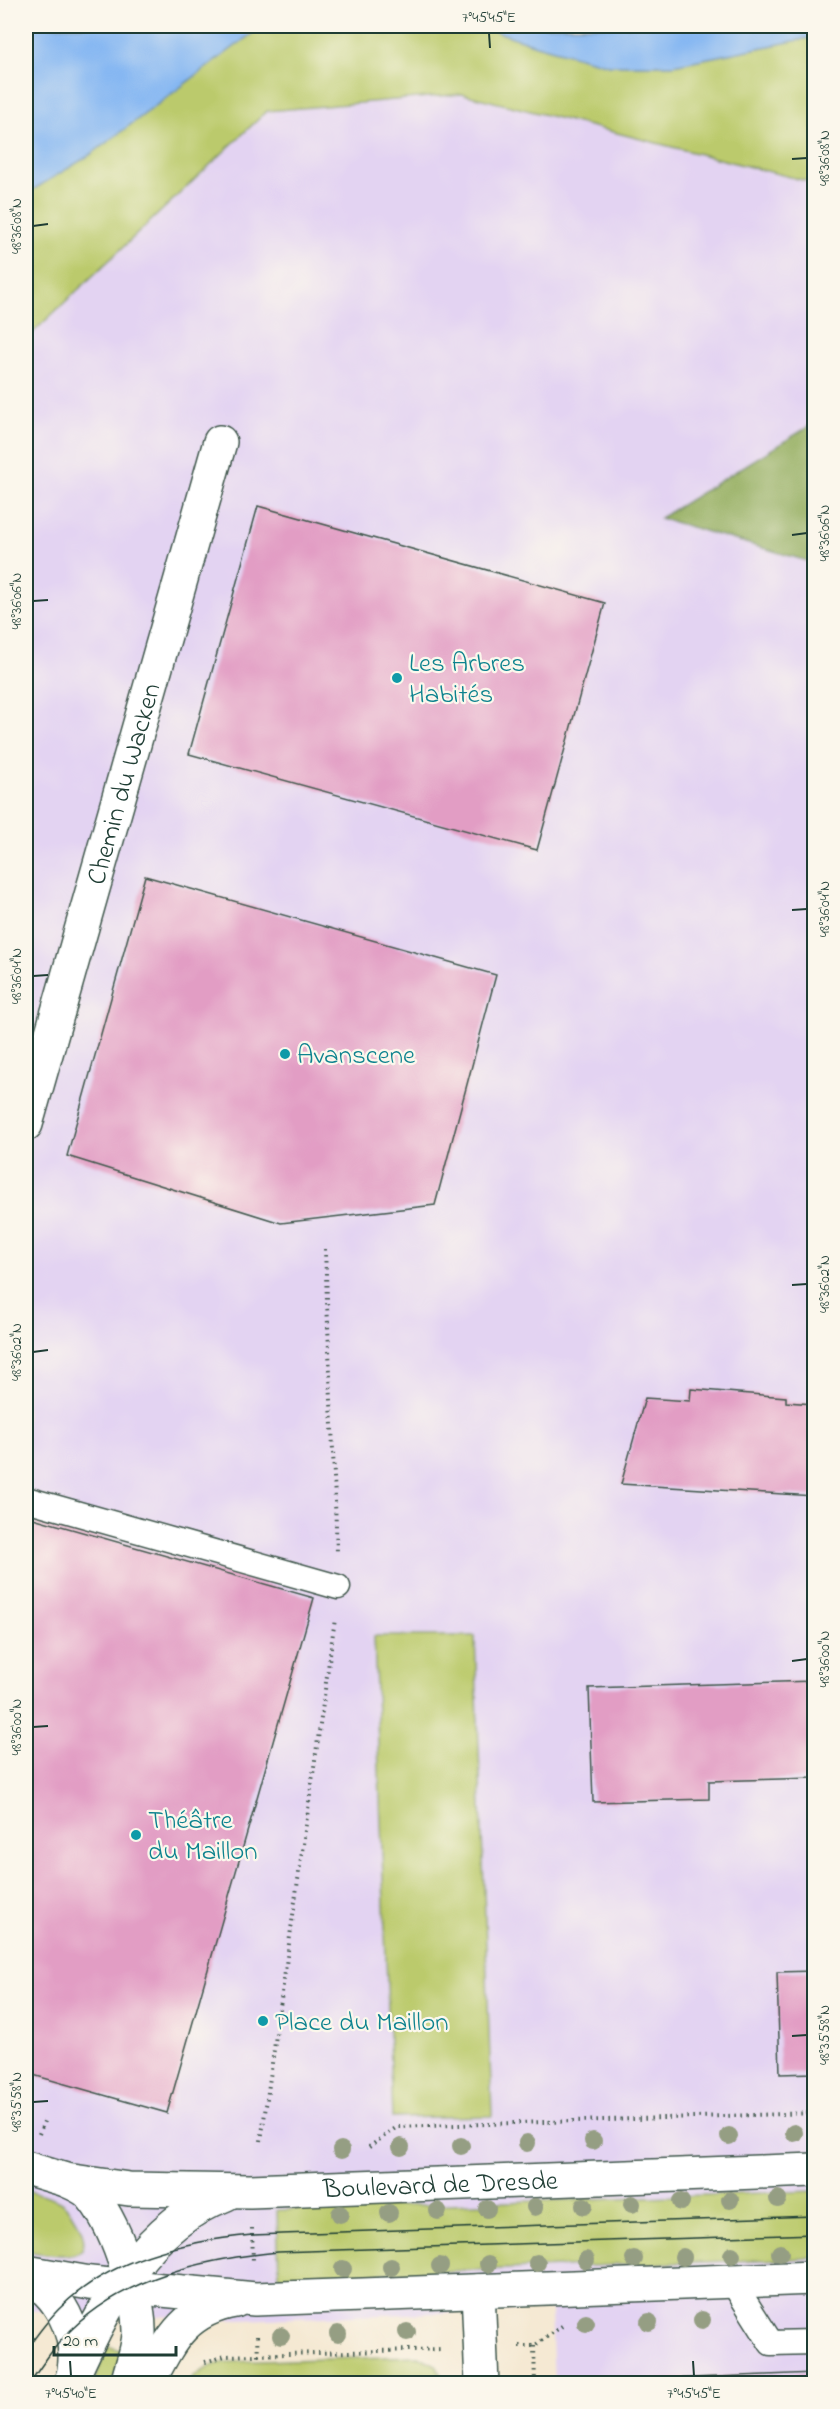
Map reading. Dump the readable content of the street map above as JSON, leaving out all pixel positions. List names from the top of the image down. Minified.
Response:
{"streets":{"main road":["Chemin du Wacken","Boulevard de Dresde"]},"places":["Les Arbres Habités","Avanscene","Théâtre du Maillon","Place du Maillon"],"scale_bar":"20 m","coordinates":["7°45'45\"E","48°36'08\"N","48°36'06\"N","48°36'04\"N","48°36'02\"N","48°36'00\"N","48°35'58\"N","7°45'40\"E"]}
